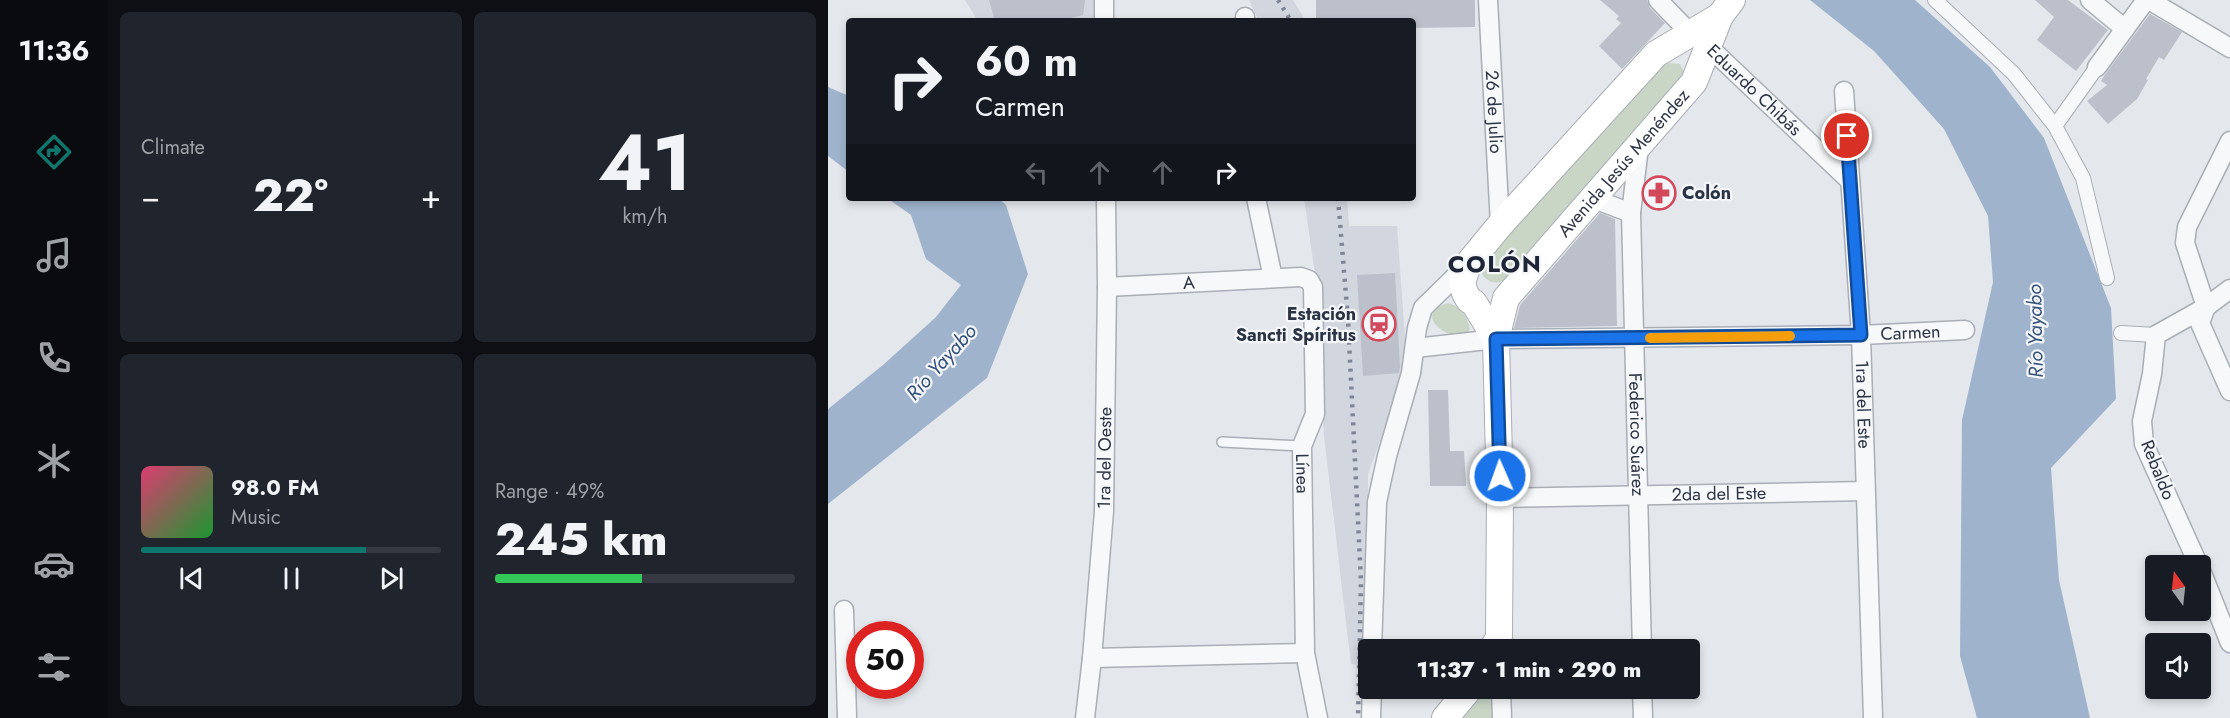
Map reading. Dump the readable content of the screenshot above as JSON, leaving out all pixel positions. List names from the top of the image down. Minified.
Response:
{"streets":{"main road":["Avenida Jesús Menéndez"],"street":["Eduardo Chibás","26 de Julio","A","Carmen","1ra del Este","Federico Suárez","1ra del Oeste","Rebaldo","Línea","2da del Este"]},"crossings":[["Eduardo Chibás","Avenida Jesús Menéndez"],["Eduardo Chibás","1ra del Este"],["Avenida Jesús Menéndez","Federico Suárez"],["A","1ra del Oeste"],["A","Línea"],["Carmen","1ra del Este"],["Carmen","Federico Suárez"],["1ra del Este","2da del Este"],["Federico Suárez","2da del Este"]],"districts":["COLÓN"],"water":["Río Yayabo"],"places":{"pharmacy":["Colón"],"station":["Estación Sancti Spíritus"]},"north":"top","page":{"tabs":"11:36","tile":["Climate",["41","km/h"],["Range · 49%","245 km"]],"turn":["60 m","Carmen"],"heat":["−","22°","+"],"song":["98.0 FM","Music"],"limit":"50","trip":"11:37 · 1 min · 290 m"}}
